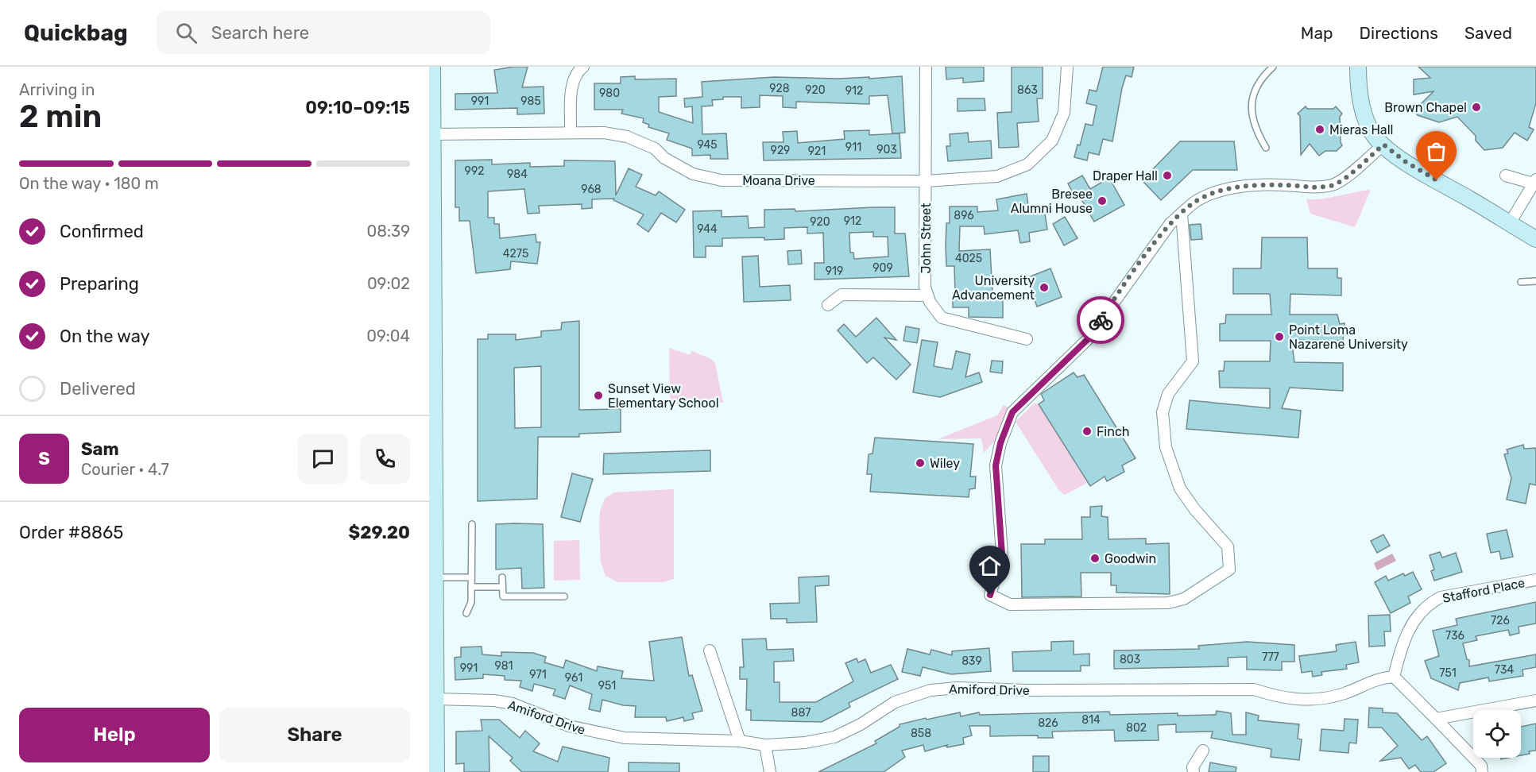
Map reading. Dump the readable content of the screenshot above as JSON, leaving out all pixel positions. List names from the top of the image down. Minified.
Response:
{"streets":{"street":["Moana Drive","John Street","Stafford Place","Amiford Drive"]},"crossings":[["Moana Drive","John Street"],["Stafford Place","Amiford Drive"]],"places":["Brown Chapel","Mieras Hall","Draper Hall","Bresee Alumni House","University Advancement","Point Loma Nazarene University","Sunset View Elementary School","Finch","Wiley","Goodwin"],"house_numbers":["928","920","863","912","980","991","985","945","911","903","929","921","992","984","968","896","912","920","944","4275","4025","909","919","726","736","777","803","839","981","991","734","751","971","961","951","887","814","826","802","858"],"page":{"header":"Quickbag","search":"Search here","nav":["Map","Directions","Saved"],"heading":["2 min","Arriving in","09:10–09:15"],"panel":["Sam","Courier · 4.7","Order #8865","$29.20"],"bar":"On the way · 180 m","list":[["Confirmed","08:39"],["Preparing","09:02"],["On the way","09:04"],"Delivered"],"round":"S","buttons":["Help","Share"]}}
